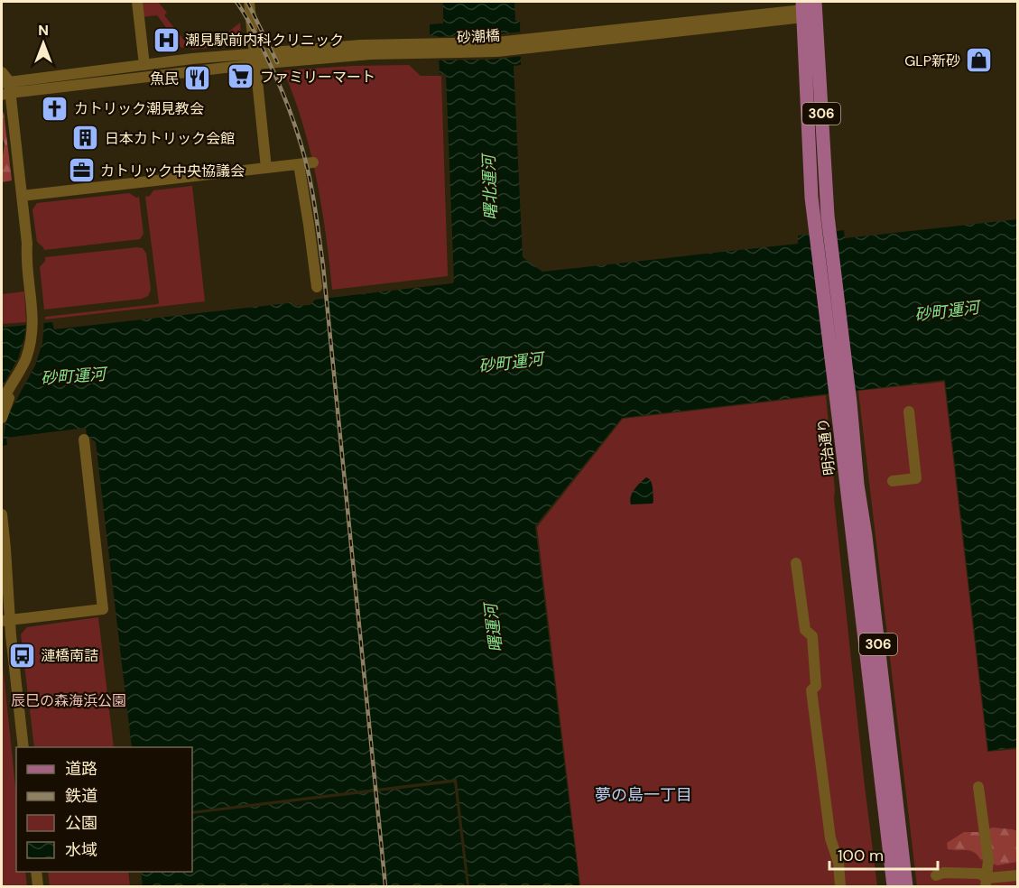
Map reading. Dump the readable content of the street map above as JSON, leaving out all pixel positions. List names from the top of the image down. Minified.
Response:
{"streets":{"main road":["306","明治通り"],"street":["砂潮橋"]},"crossings":[["砂潮橋","明治通り"]],"districts":["夢の島一丁目"],"water":["曙北運河","砂町運河","曙運河"],"parks":["辰巳の森海浜公園"],"places":{"hospital":["潮見駅前内科クリニック"],"shop":["GLP新砂"],"supermarket":["ファミリーマート"],"restaurant":["魚民"],"church":["カトリック潮見教会"],"building":["日本カトリック会館"],"office":["カトリック中央協議会"],"bus stop":["漣橋南詰"]},"legend":["道路","鉄道","公園","水域"],"scale_bar":"100 m","north":"top"}
